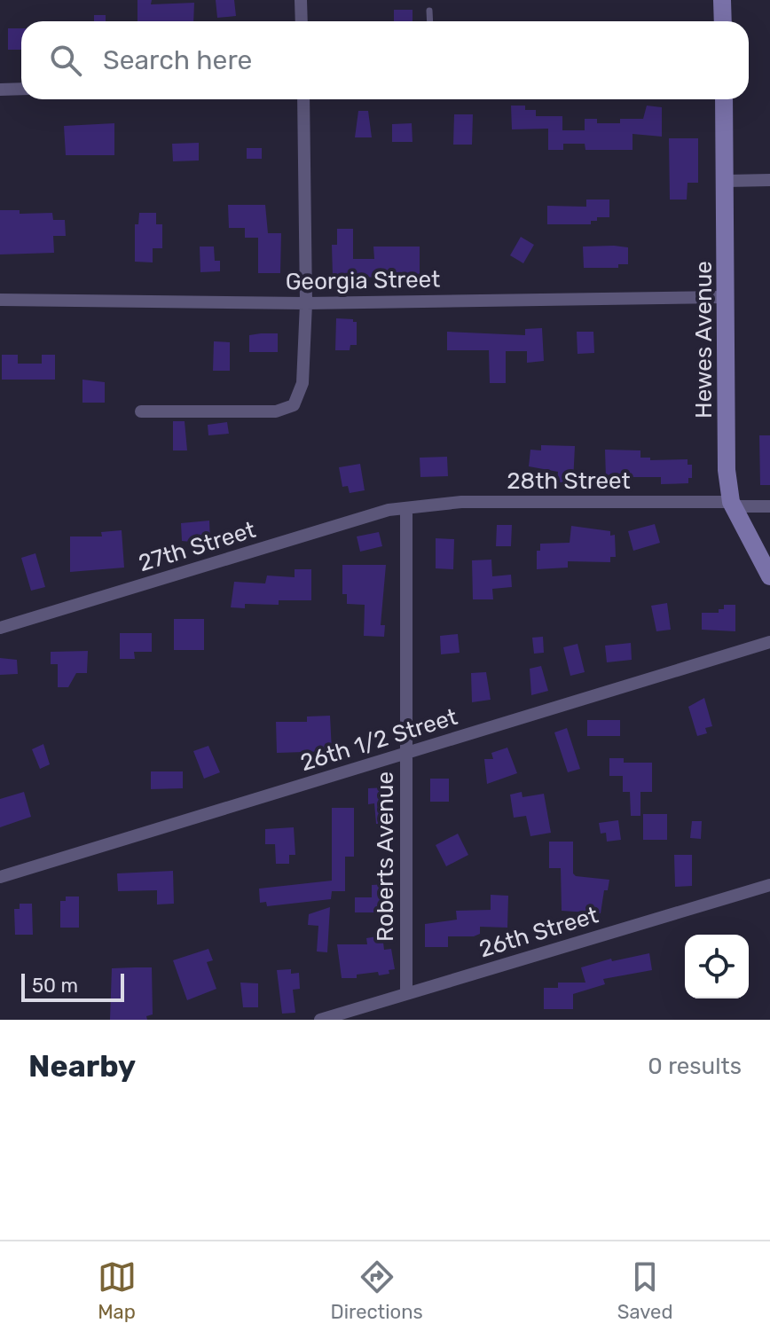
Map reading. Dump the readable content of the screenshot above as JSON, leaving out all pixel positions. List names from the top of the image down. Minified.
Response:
{"streets":{"main road":["Hewes Avenue"],"street":["Georgia Street","28th Street","27th Street","26th 1/2 Street","Roberts Avenue","26th Street"]},"crossings":[["Georgia Street","Hewes Avenue"],["Hewes Avenue","28th Street"],["28th Street","27th Street"],["28th Street","Roberts Avenue"],["27th Street","Roberts Avenue"],["26th 1/2 Street","Roberts Avenue"],["Roberts Avenue","26th Street"]],"scale_bar":"50 m","page":{"search":"Search here","scale":"50 m","heading":["Nearby","0 results"],"nav":["Map","Directions","Saved"]}}
